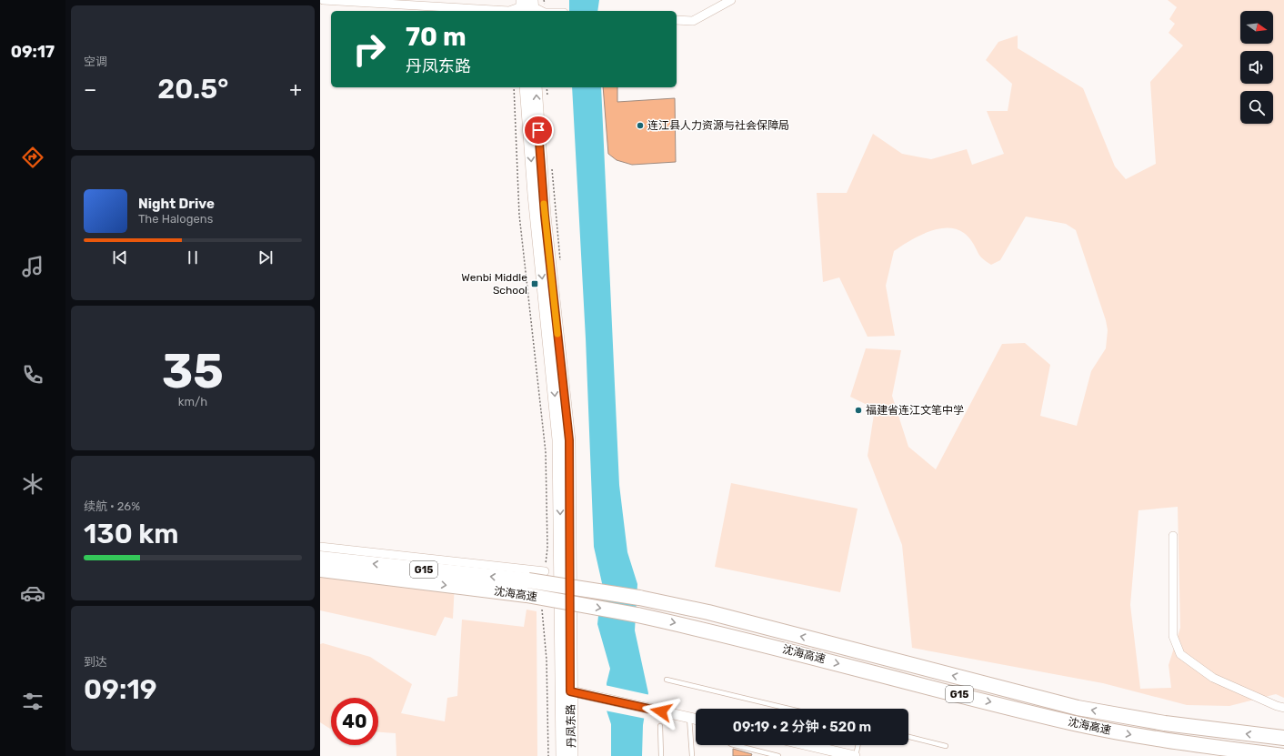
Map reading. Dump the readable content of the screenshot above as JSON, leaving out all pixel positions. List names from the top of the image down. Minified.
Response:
{"streets":{"highway":["G15","沈海高速"],"main road":["丹凤东路"]},"places":{"other":["连江县人力资源与社会保障局","福建省连江文笔中学"],"transit":["Wenbi Middle School"]},"north":"right","page":{"tabs":"09:17","tile":["空调",["35","km/h"],["续航 · 26%","130 km"],["到达","09:19"]],"turn":["70 m","丹凤东路"],"heat":["−","20.5°","+"],"song":["Night Drive","The Halogens"],"limit":"40","trip":"09:19 · 2 分钟 · 520 m"}}
